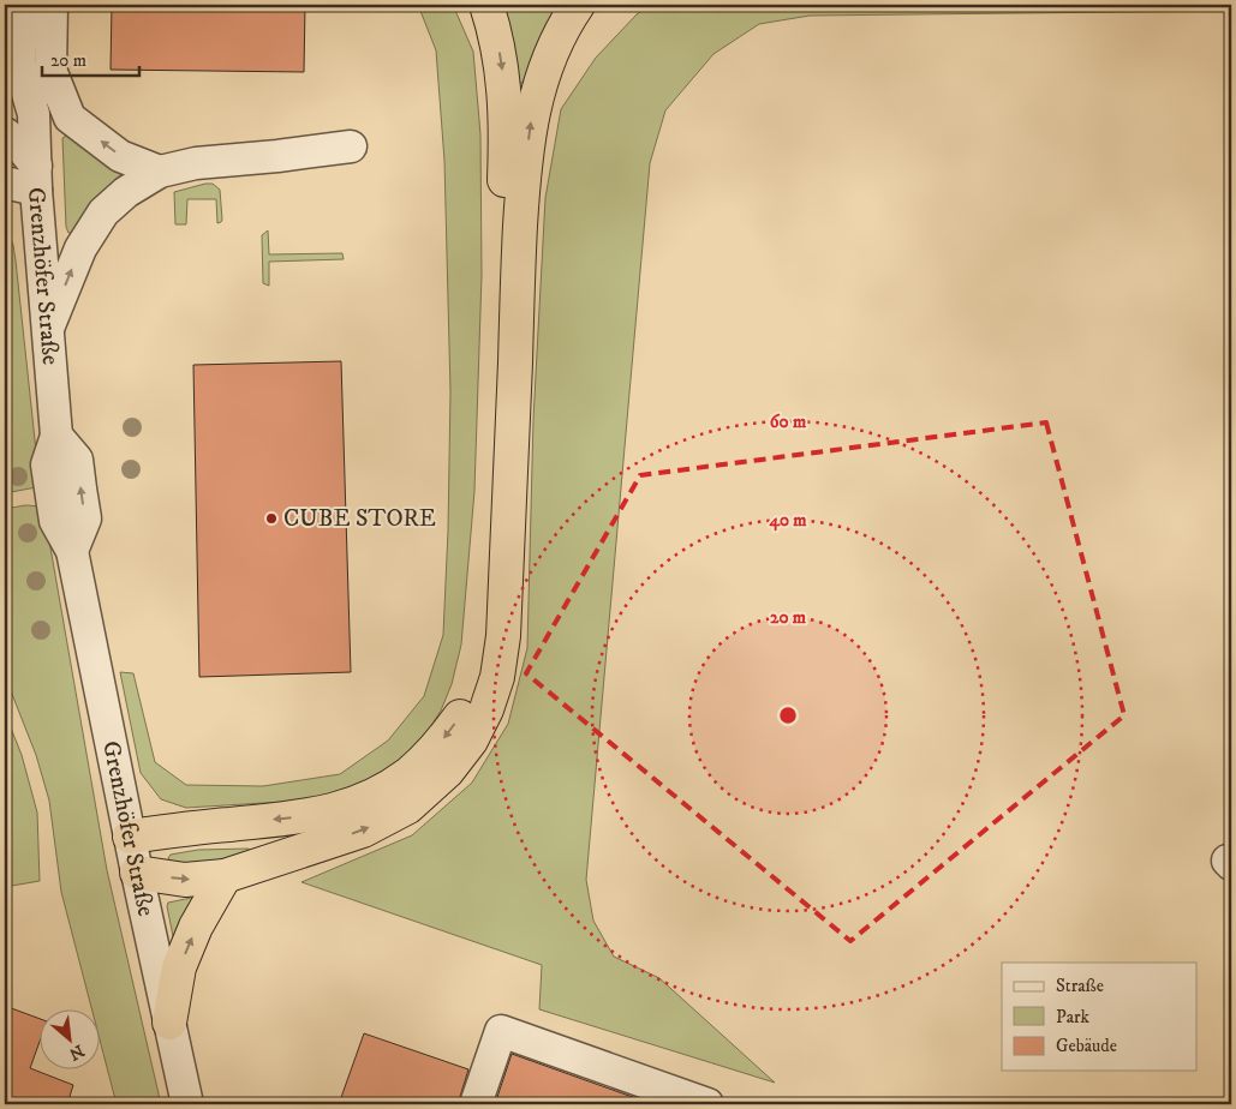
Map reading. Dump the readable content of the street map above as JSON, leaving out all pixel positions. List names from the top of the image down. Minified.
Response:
{"streets":{"street":["Grenzhöfer Straße"]},"places":["CUBE STORE"],"legend":["Straße","Park","Gebäude"],"scale_bar":"20 m","north":"bottom right","rings":["60 m","40 m","20 m"]}
